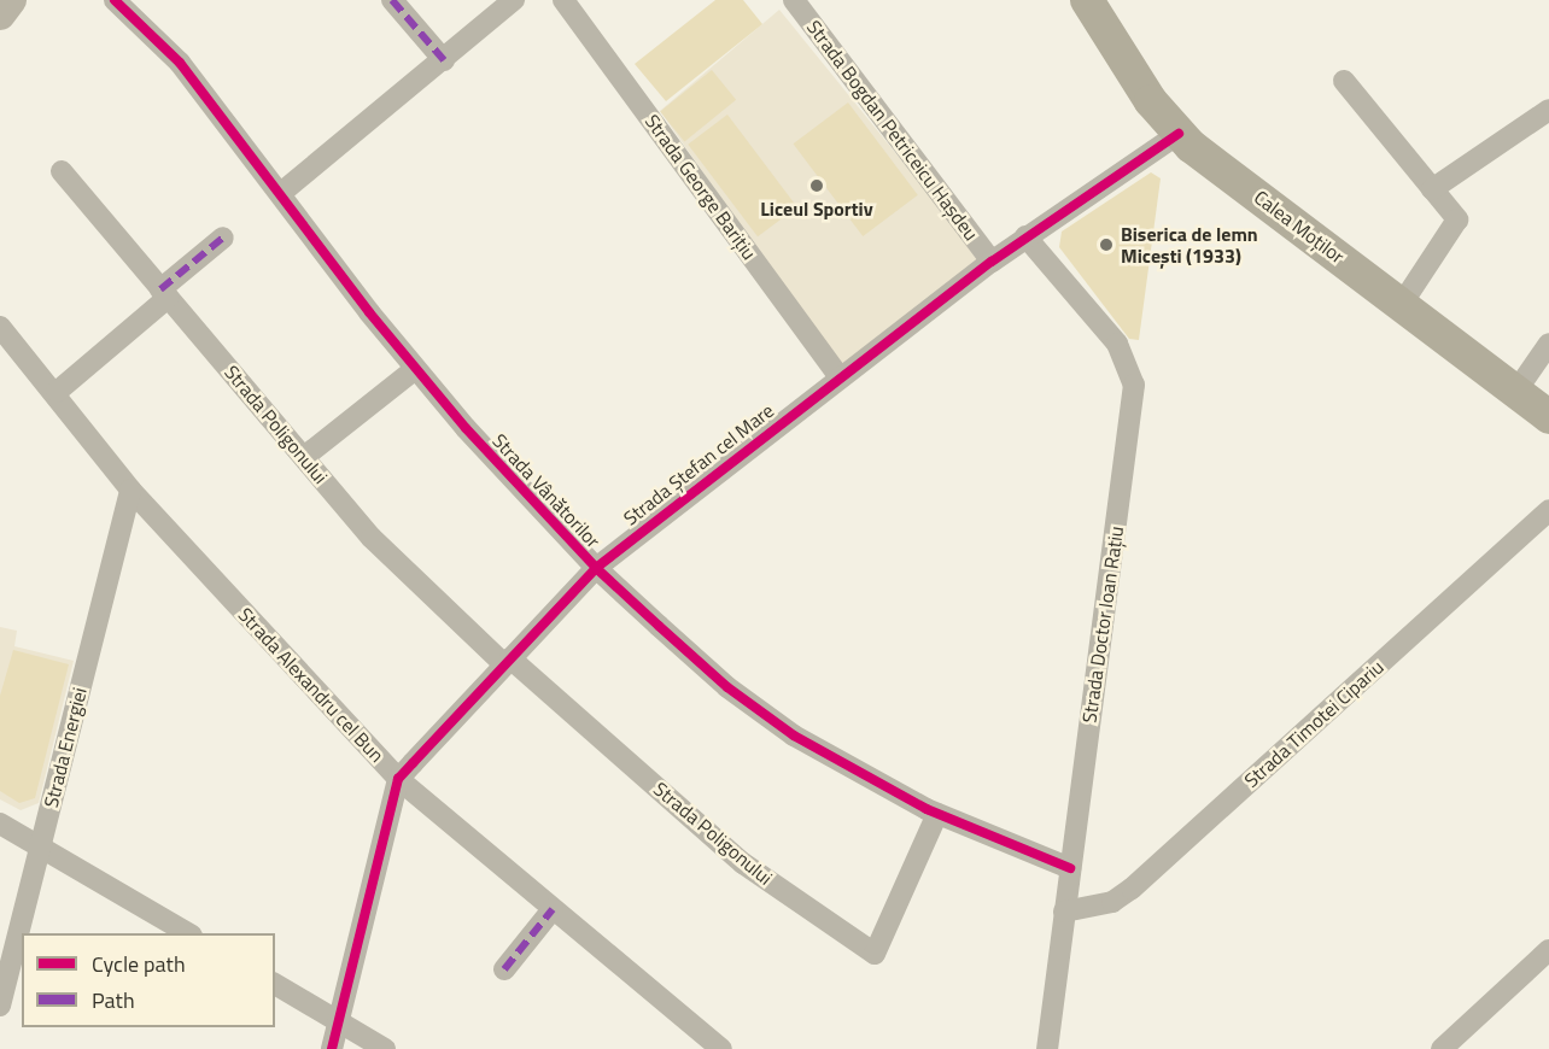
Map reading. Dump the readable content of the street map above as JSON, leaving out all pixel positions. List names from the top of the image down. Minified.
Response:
{"streets":{"main road":["Calea Moților"],"street":["Strada Bogdan Petriceicu Hașdeu","Strada George Barițiu","Strada Poligonului","Strada Ștefan cel Mare","Strada Vânătorilor","Strada Doctor Ioan Rațiu","Strada Alexandru cel Bun","Strada Timotei Cipariu","Strada Energiei"]},"crossings":[["Strada Bogdan Petriceicu Hașdeu","Strada Ștefan cel Mare"],["Strada George Barițiu","Strada Ștefan cel Mare"],["Calea Moților","Strada Ștefan cel Mare"],["Strada Poligonului","Strada Ștefan cel Mare"],["Strada Poligonului","Strada Vânătorilor"],["Strada Ștefan cel Mare","Strada Vânătorilor"],["Strada Ștefan cel Mare","Strada Doctor Ioan Rațiu"],["Strada Ștefan cel Mare","Strada Alexandru cel Bun"],["Strada Vânătorilor","Strada Doctor Ioan Rațiu"],["Strada Doctor Ioan Rațiu","Strada Timotei Cipariu"],["Strada Alexandru cel Bun","Strada Energiei"]],"places":["Liceul Sportiv","Biserica de lemn Micești (1933)"],"legend":["Cycle path","Path"]}
